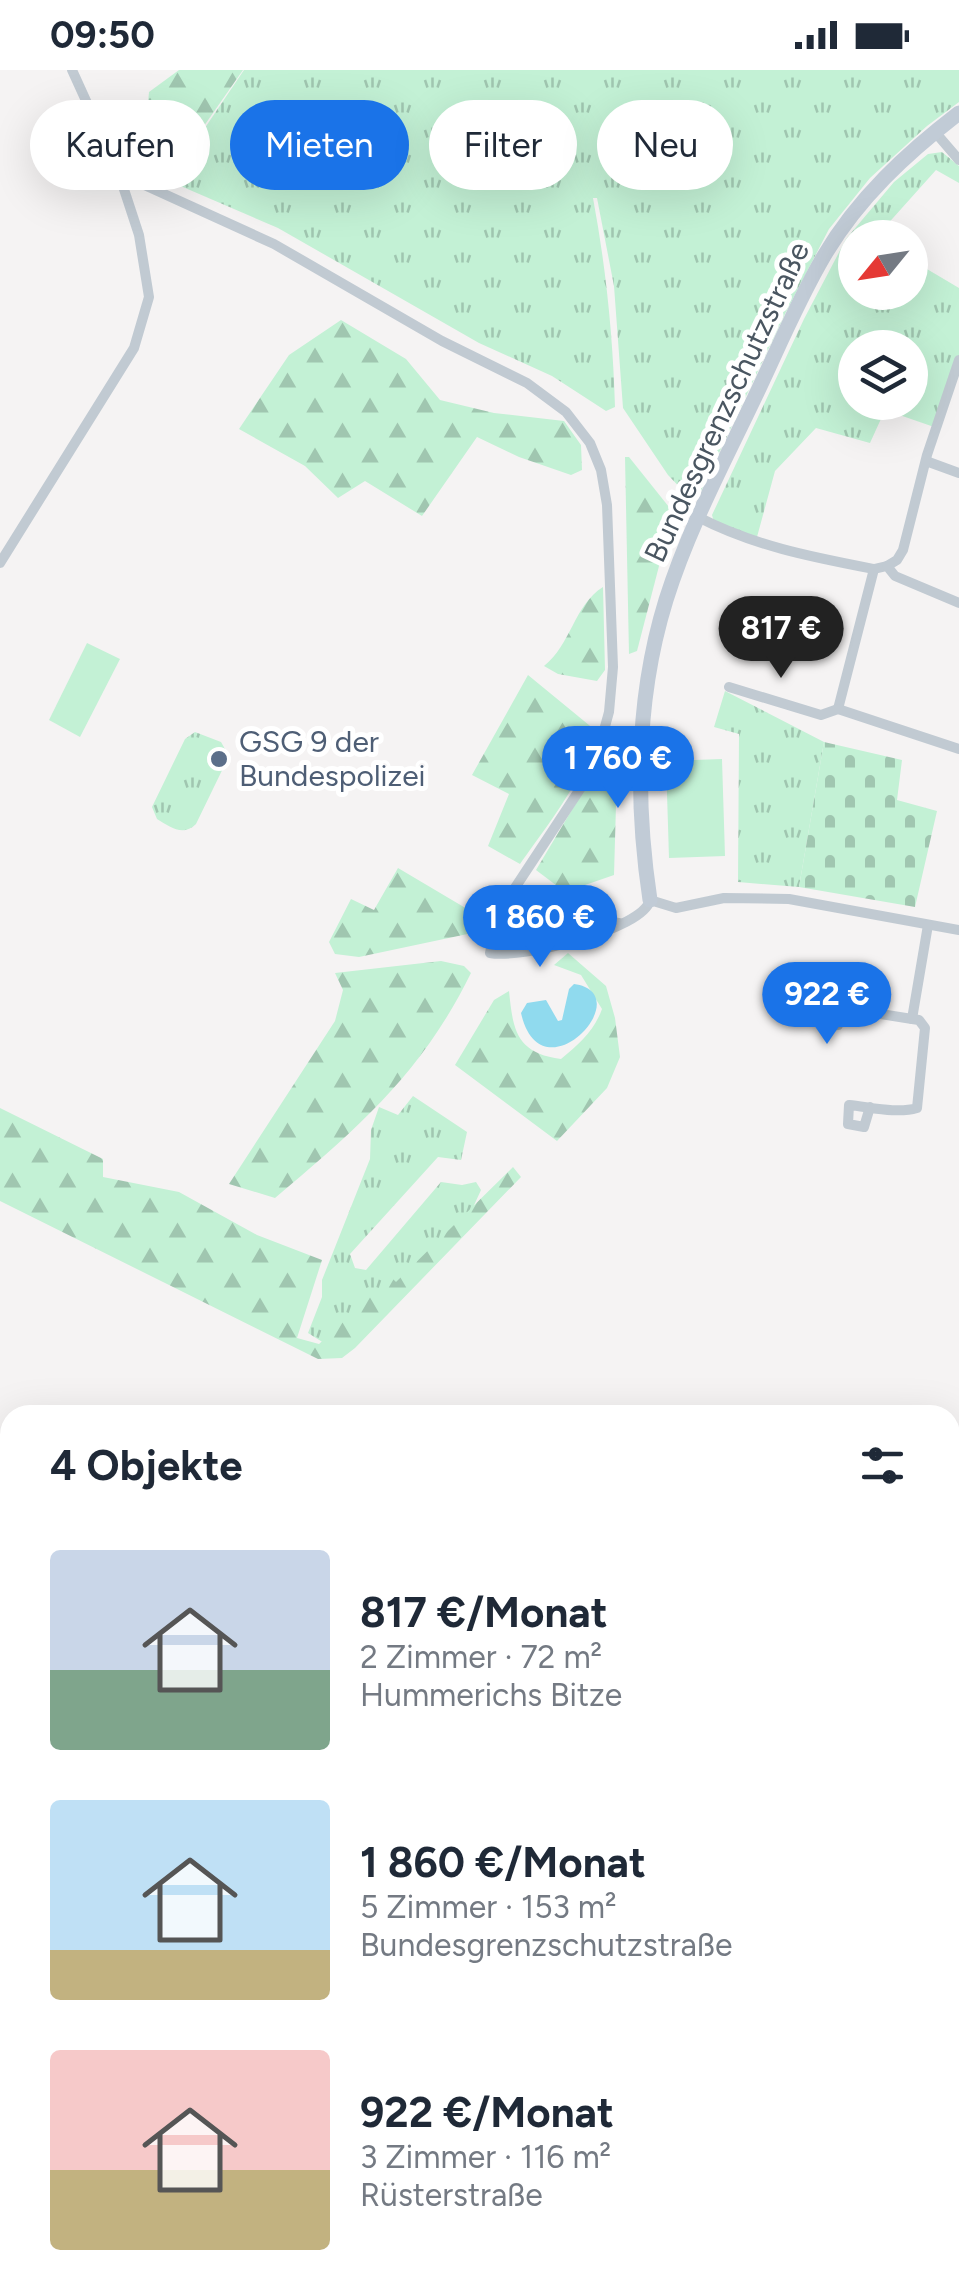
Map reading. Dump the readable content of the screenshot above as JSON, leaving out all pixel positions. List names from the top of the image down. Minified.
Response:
{"streets":{"street":["Bundesgrenzschutzstraße"]},"places":["GSG 9 der Bundespolizei"],"north":"bottom left","page":{"status":"09:50","chip":["Kaufen","Mieten","Filter","Neu"],"price":["817 €","1 760 €","1 860 €","922 €"],"heading":"4 Objekte","list":[{"name":"817 €/Monat","note":"2 Zimmer · 72 m² · Hummerichs Bitze"},{"name":"1 860 €/Monat","note":"5 Zimmer · 153 m² · Bundesgrenzschutzstraße"},{"name":"922 €/Monat","note":"3 Zimmer · 116 m² · Rüsterstraße"}]}}
